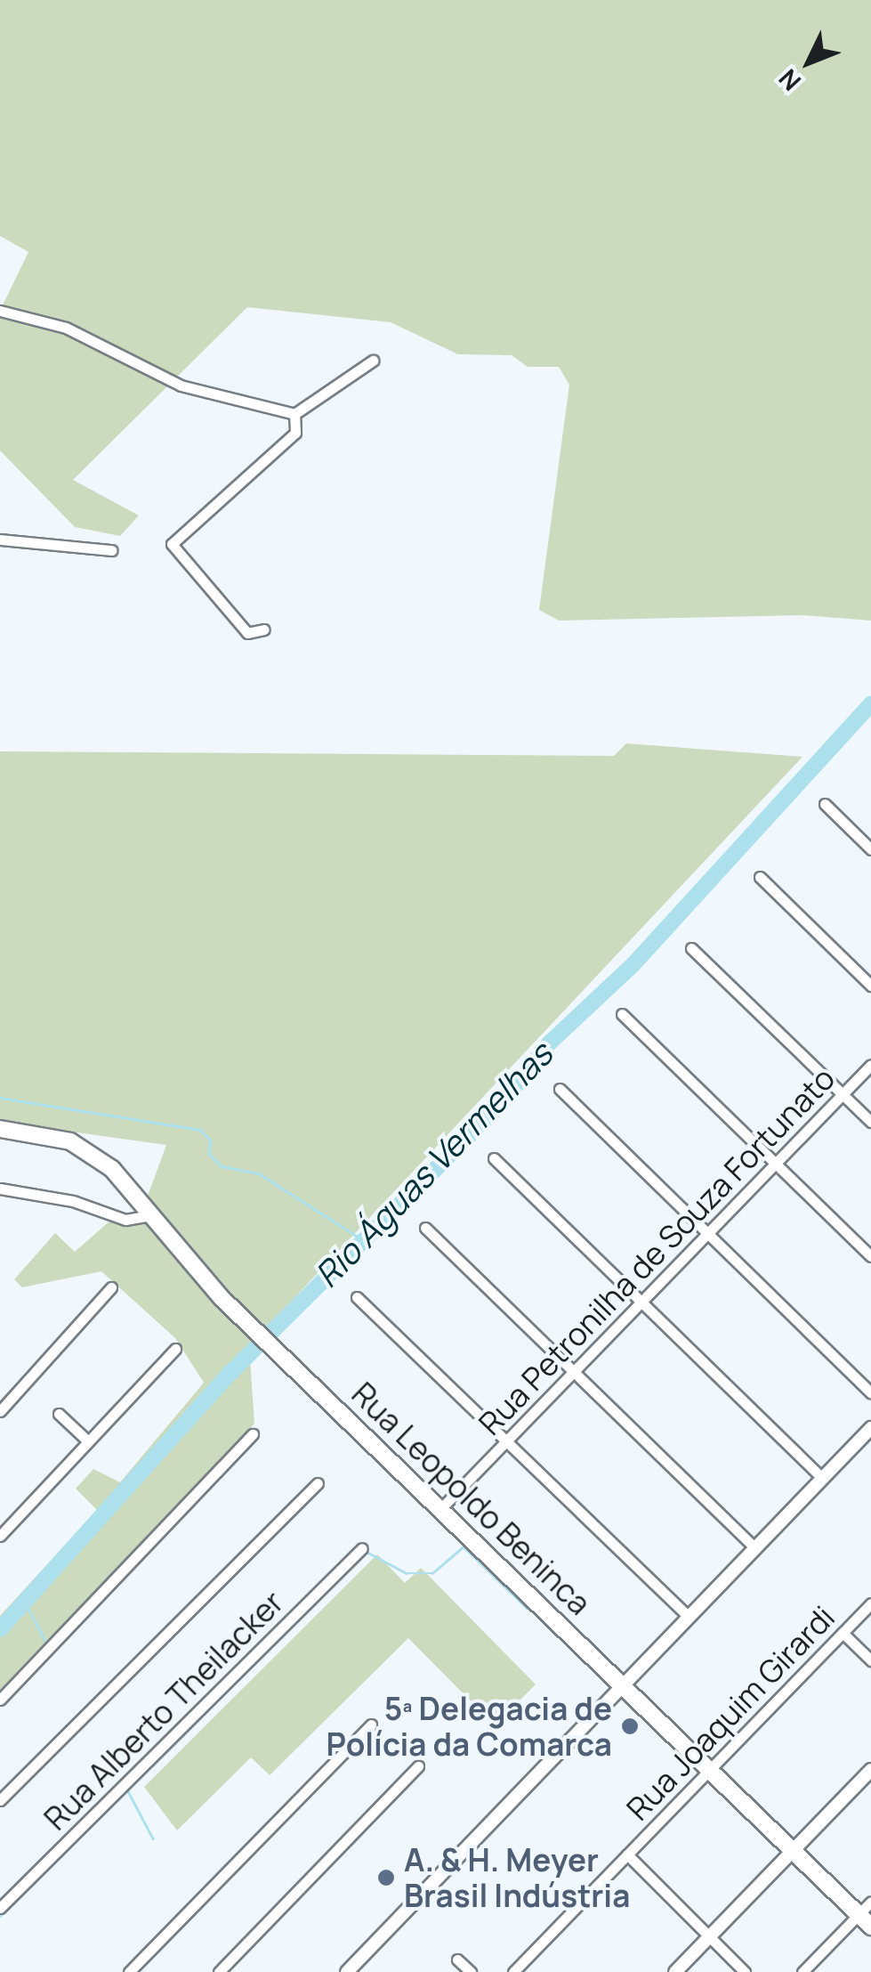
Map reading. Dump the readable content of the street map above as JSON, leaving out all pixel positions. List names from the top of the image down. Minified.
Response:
{"streets":{"main road":["Rua Leopoldo Beninca"],"street":["Rua Petronilha de Souza Fortunato","Rua Alberto Theilacker","Rua Joaquim Girardi"]},"crossings":[["Rua Petronilha de Souza Fortunato","Rua Leopoldo Beninca"],["Rua Leopoldo Beninca","Rua Joaquim Girardi"]],"water":["Rio Águas Vermelhas"],"places":["5ª Delegacia de Polícia da Comarca","A. & H. Meyer Brasil Indústria"],"north":"bottom left"}
